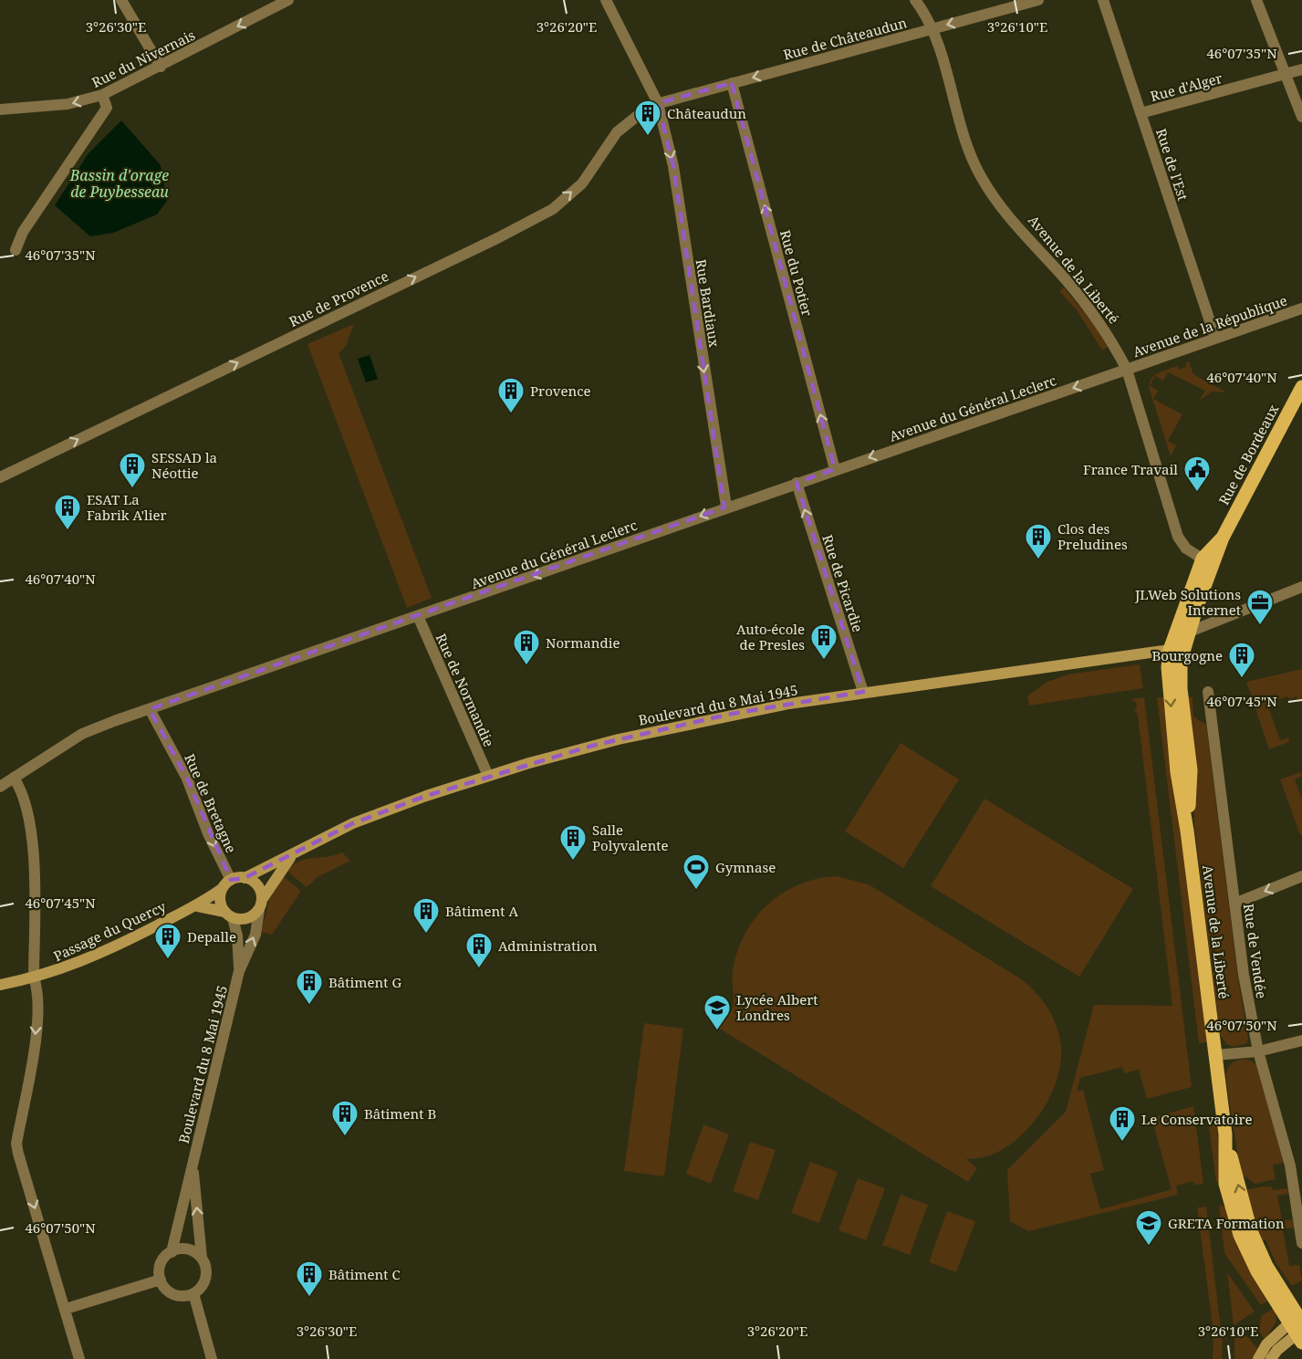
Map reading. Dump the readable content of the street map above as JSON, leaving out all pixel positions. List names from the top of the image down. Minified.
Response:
{"streets":{"main road":["Avenue de la Liberté","Rue de Bordeaux","Boulevard du 8 Mai 1945","Passage du Quercy"],"street":["Rue de Châteaudun","Rue du Nivernais","Rue d'Alger","Rue de l'Est","Rue du Potier","Rue de Provence","Rue Bardiaux","Avenue de la République","Avenue du Général Leclerc","Rue de Picardie","Rue de Normandie","Rue de Bretagne","Rue de Vendée"]},"crossings":[["Rue de Châteaudun","Avenue de la Liberté"],["Rue de Châteaudun","Rue du Potier"],["Rue de Châteaudun","Rue de Provence"],["Rue de Châteaudun","Rue Bardiaux"],["Rue d'Alger","Rue de l'Est"],["Rue de l'Est","Avenue de la République"],["Avenue de la Liberté","Avenue de la République"],["Avenue de la Liberté","Avenue du Général Leclerc"],["Avenue de la Liberté","Rue de Bordeaux"],["Avenue de la Liberté","Boulevard du 8 Mai 1945"],["Rue du Potier","Avenue du Général Leclerc"],["Rue de Provence","Rue Bardiaux"],["Rue Bardiaux","Avenue du Général Leclerc"],["Avenue de la République","Avenue du Général Leclerc"],["Avenue du Général Leclerc","Rue de Picardie"],["Avenue du Général Leclerc","Rue de Normandie"],["Avenue du Général Leclerc","Rue de Bretagne"],["Rue de Picardie","Boulevard du 8 Mai 1945"],["Rue de Normandie","Boulevard du 8 Mai 1945"],["Boulevard du 8 Mai 1945","Rue de Bretagne"],["Boulevard du 8 Mai 1945","Passage du Quercy"],["Rue de Bretagne","Passage du Quercy"]],"one_way":["Rue de Châteaudun","Rue du Nivernais","Rue du Potier","Rue de Provence","Rue Bardiaux","Avenue du Général Leclerc","Rue de Picardie","Rue de Bretagne"],"water":["Bassin d'orage de Puybesseau"],"places":{"building":["Châteaudun","Provence","SESSAD la Néottie","ESAT La Fabrik A'lier","Clos des Preludines","Auto-école de Presles","Normandie","Bourgogne","Salle Polyvalente","Bâtiment A","Depalle","Administration","Bâtiment G","Bâtiment B","Le Conservatoire","Bâtiment C"],"public building":["France Travail"],"office":["JLWeb Solutions Internet"],"sports":["Gymnase"],"school or university":["Lycée Albert Londres","GRETA Formation"]},"coordinates":["3°26'10\"E","3°26'30\"E","3°26'20\"E","46°07'35\"N","46°07'40\"N","46°07'45\"N","46°07'50\"N"]}
